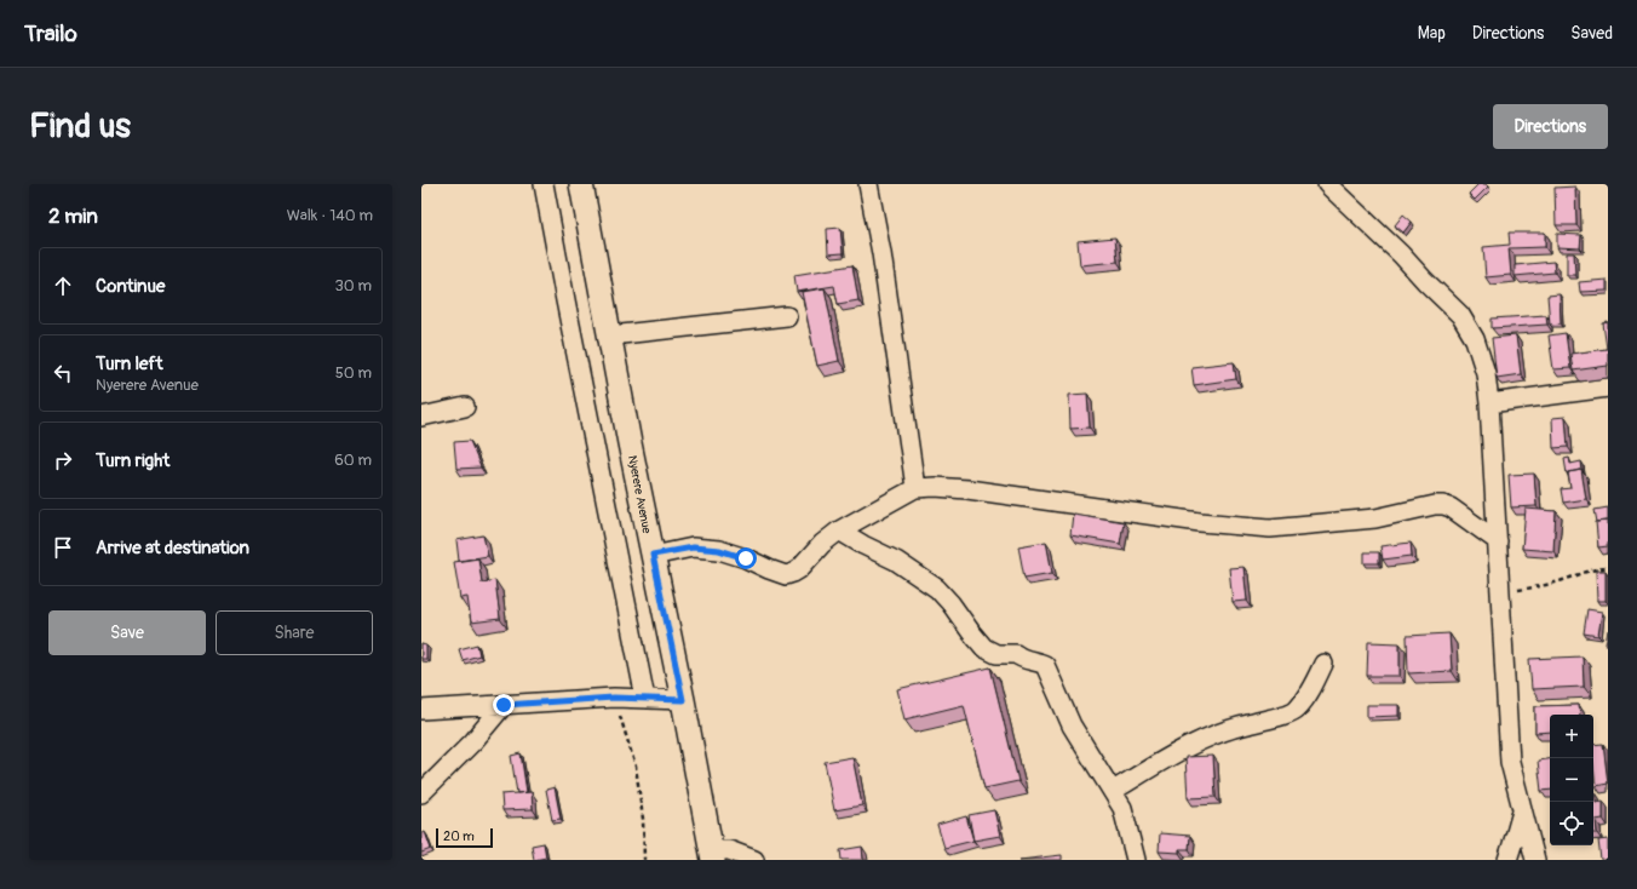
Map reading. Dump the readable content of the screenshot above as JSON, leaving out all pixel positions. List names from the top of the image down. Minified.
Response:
{"streets":{"main road":["Nyerere Avenue"]},"scale_bar":"20 m","page":{"header":"Trailo","nav":["Map","Directions","Saved"],"buttons":["Directions",["Save","Share"]],"title":"Find us","heading":["2 min","Walk · 140 m"],"list":[["Continue","30 m"],["Turn left","Nyerere Avenue","50 m"],["Turn right","60 m"],"Arrive at destination"],"map_buttons":["+","−"],"scale":"20 m"}}
